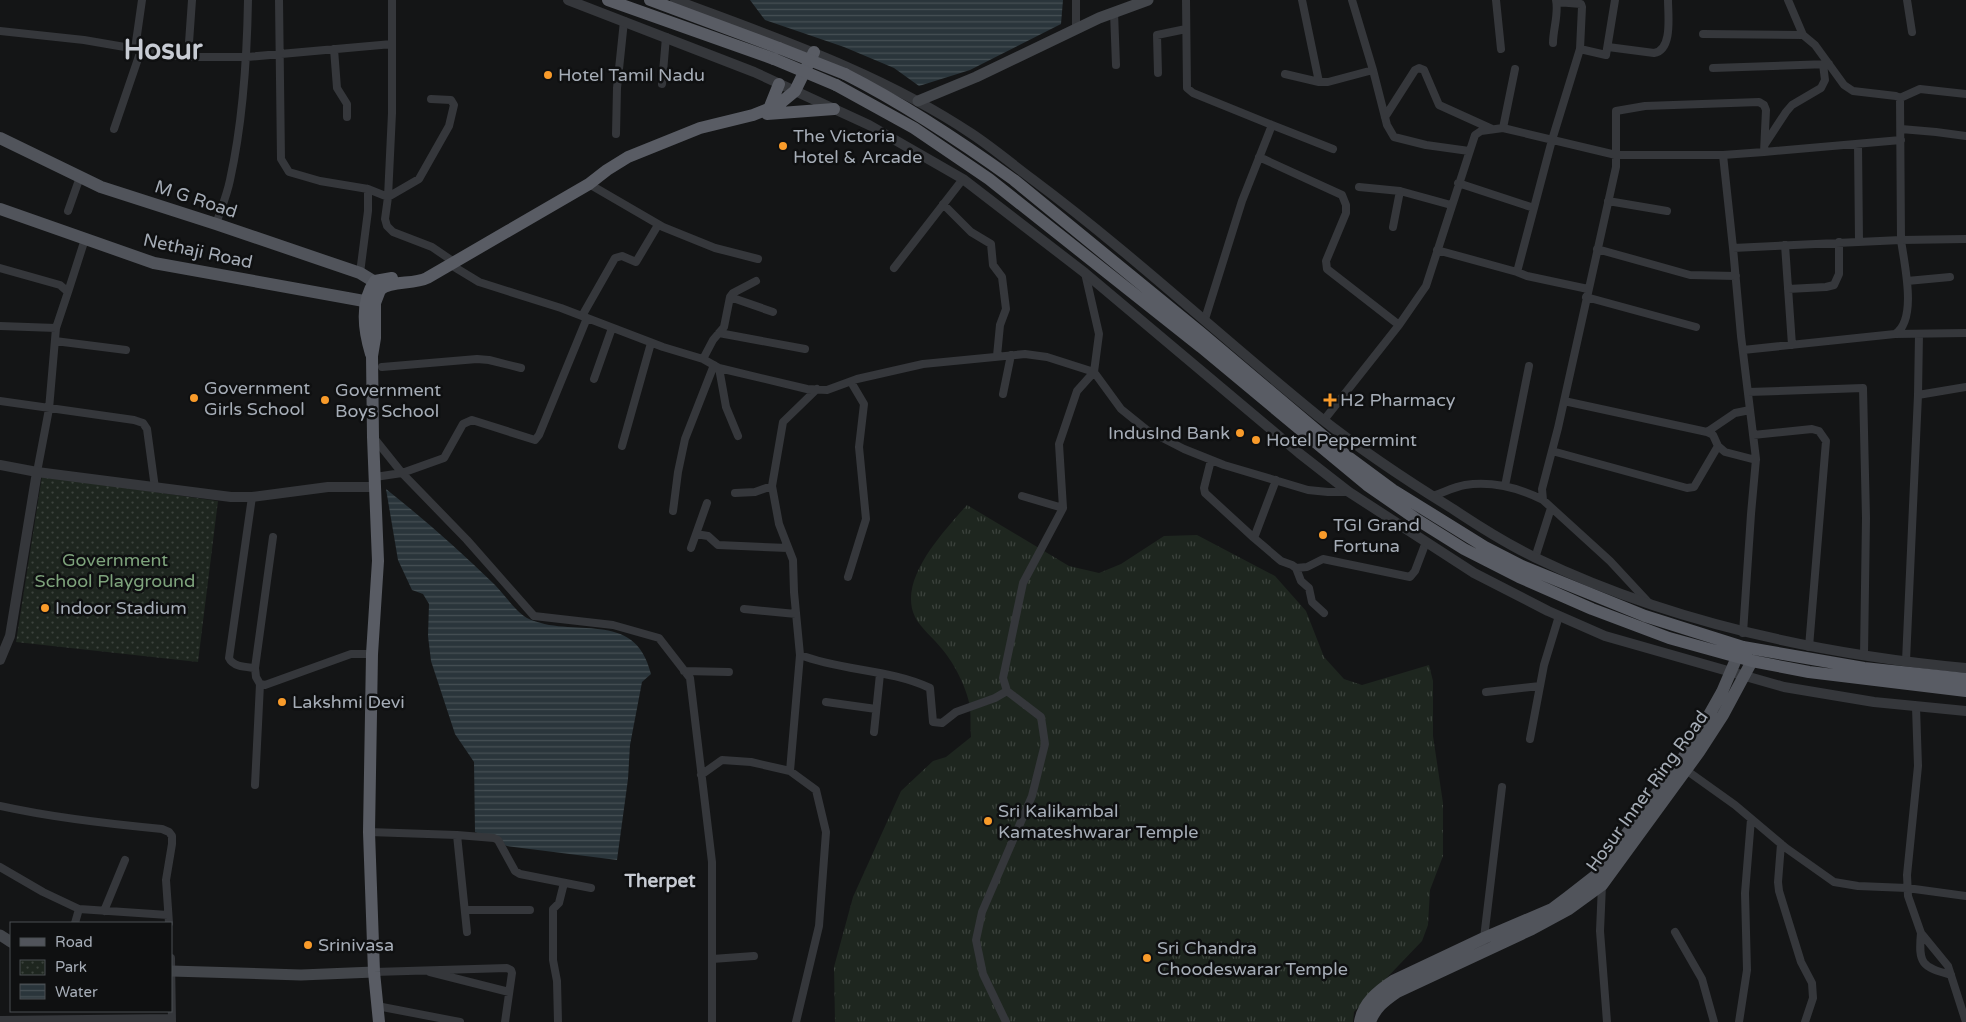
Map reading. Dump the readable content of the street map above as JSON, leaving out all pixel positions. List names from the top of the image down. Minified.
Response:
{"streets":{"main road":["M G Road","Nethaji Road","Hosur Inner Ring Road"]},"districts":["Hosur","Therpet"],"parks":["Government School Playground"],"places":{"other":["Hotel Tamil Nadu","The Victoria Hotel & Arcade","Government Girls School","Government Boys School","IndusInd Bank","Hotel Peppermint","TGI Grand Fortuna","Indoor Stadium","Lakshmi Devi","Sri Kalikambal Kamateshwarar Temple","Srinivasa","Sri Chandra Choodeswarar Temple"],"health":["H2 Pharmacy"]},"legend":["Road","Park","Water"]}
